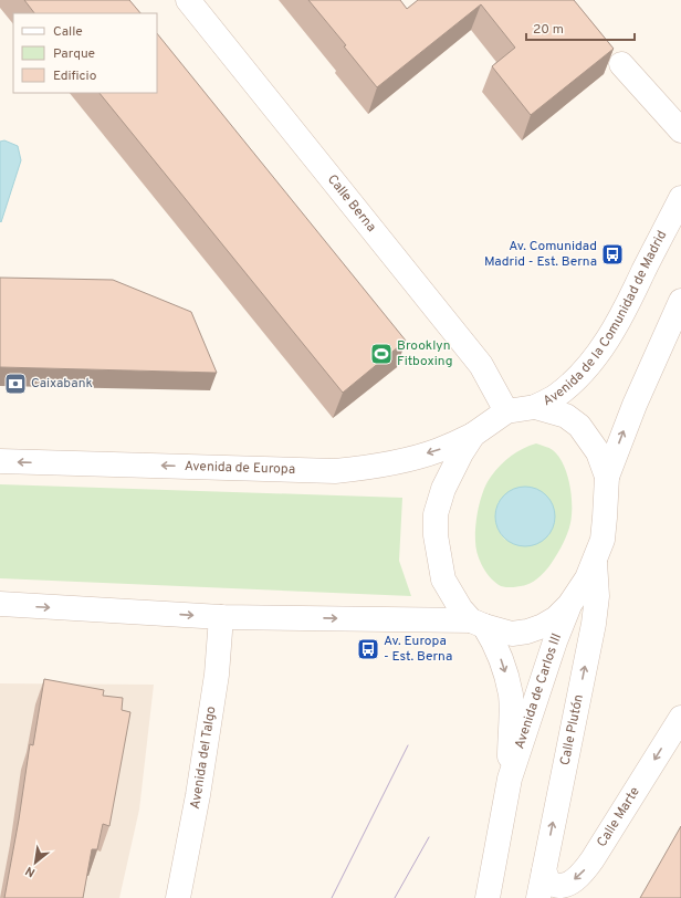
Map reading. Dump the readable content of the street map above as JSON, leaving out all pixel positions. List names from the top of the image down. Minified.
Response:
{"streets":{"street":["Calle Berna","Avenida de la Comunidad de Madrid","Avenida de Europa","Avenida de Carlos III","Calle Plutón","Avenida del Talgo","Calle Marte"]},"crossings":[["Avenida de Europa","Avenida de Carlos III"],["Calle Plutón","Calle Marte"]],"one_way":["Calle Plutón","Calle Marte"],"places":{"bus stop":["Av. Comunidad Madrid - Est. Berna","Av. Europa - Est. Berna"],"sports":["Brooklyn Fitboxing"],"bank":["Caixabank"]},"legend":["Calle","Parque","Edificio"],"scale_bar":"20 m","north":"bottom left"}
